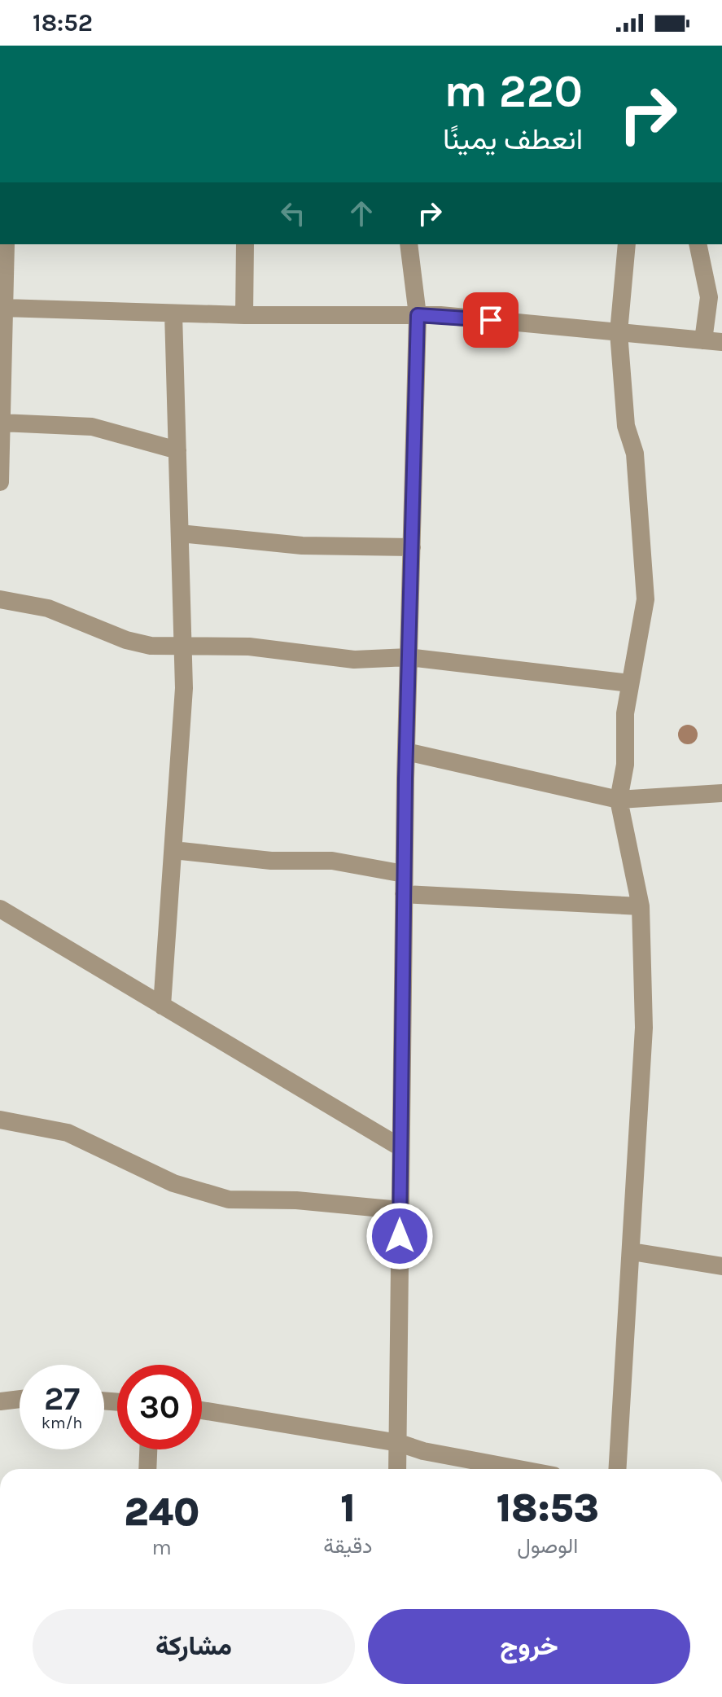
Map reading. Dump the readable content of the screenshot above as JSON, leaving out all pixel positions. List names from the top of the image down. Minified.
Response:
{"page":{"status":"18:52","turn":["220 m","انعطف يمينًا"],"speed":"27 km/h","limit":"30","eta":["18:53","الوصول","1","دقيقة","240","m"],"buttons":["خروج","مشاركة"]}}
